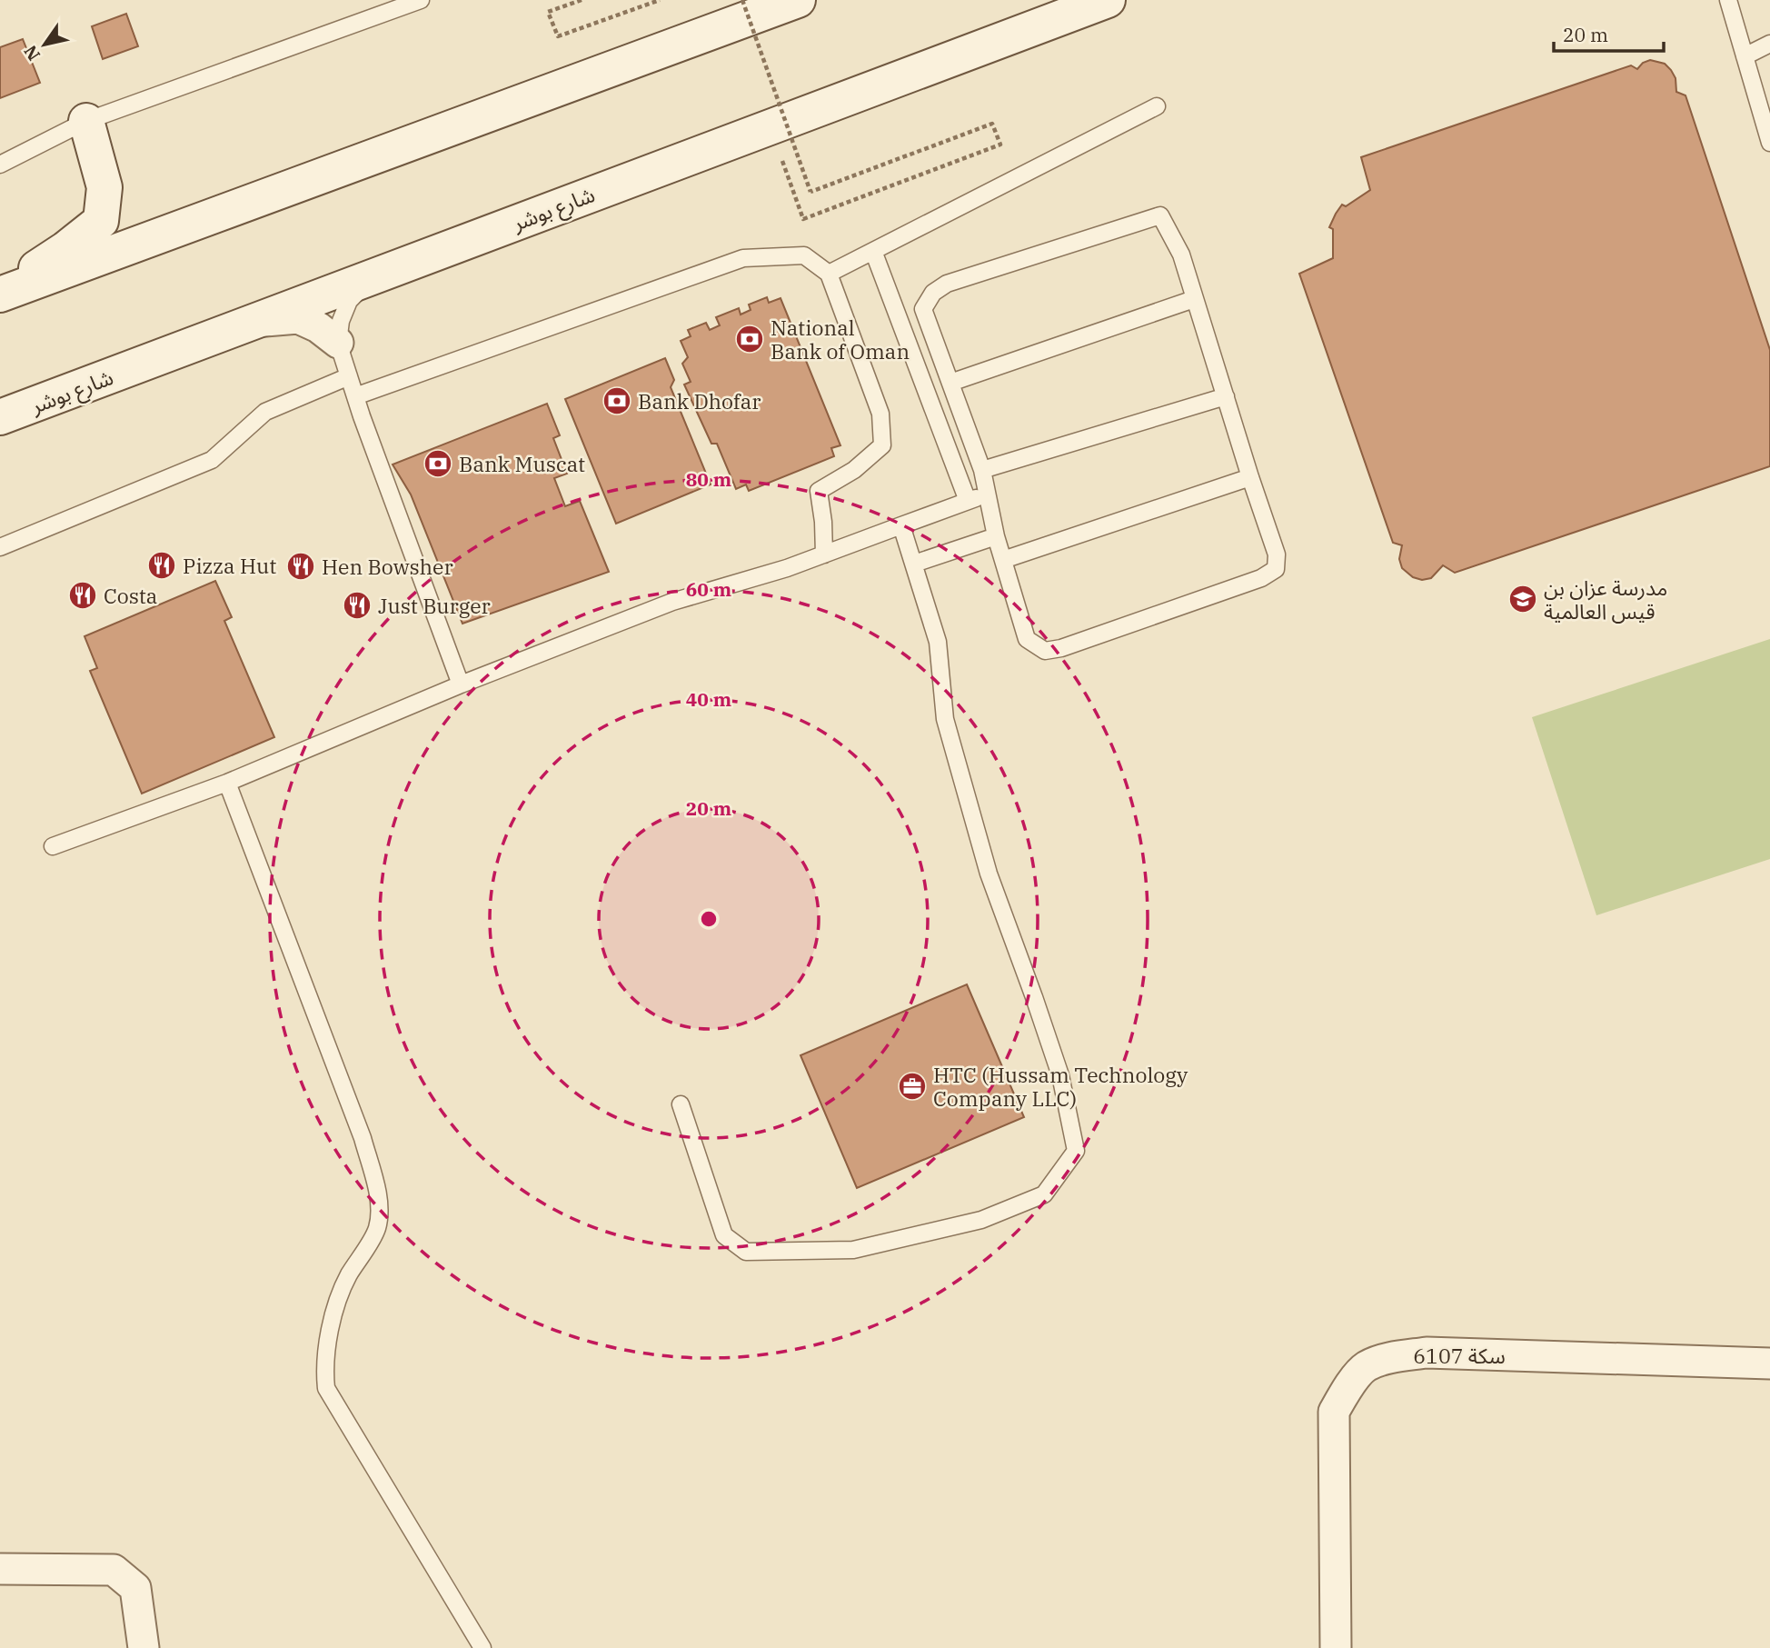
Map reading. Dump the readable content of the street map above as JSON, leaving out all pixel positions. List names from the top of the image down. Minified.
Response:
{"streets":{"main road":["شارع بوشر"],"street":["سكة 6107"]},"places":{"bank":["National Bank of Oman","Bank Dhofar","Bank Muscat"],"restaurant":["Pizza Hut","Hen Bowsher","Costa","Just Burger"],"school or university":["مدرسة عزان بن قيس العالمية"],"office":["HTC (Hussam Technology Company LLC)"]},"scale_bar":"20 m","north":"bottom left","rings":["80 m","60 m","40 m","20 m"]}
